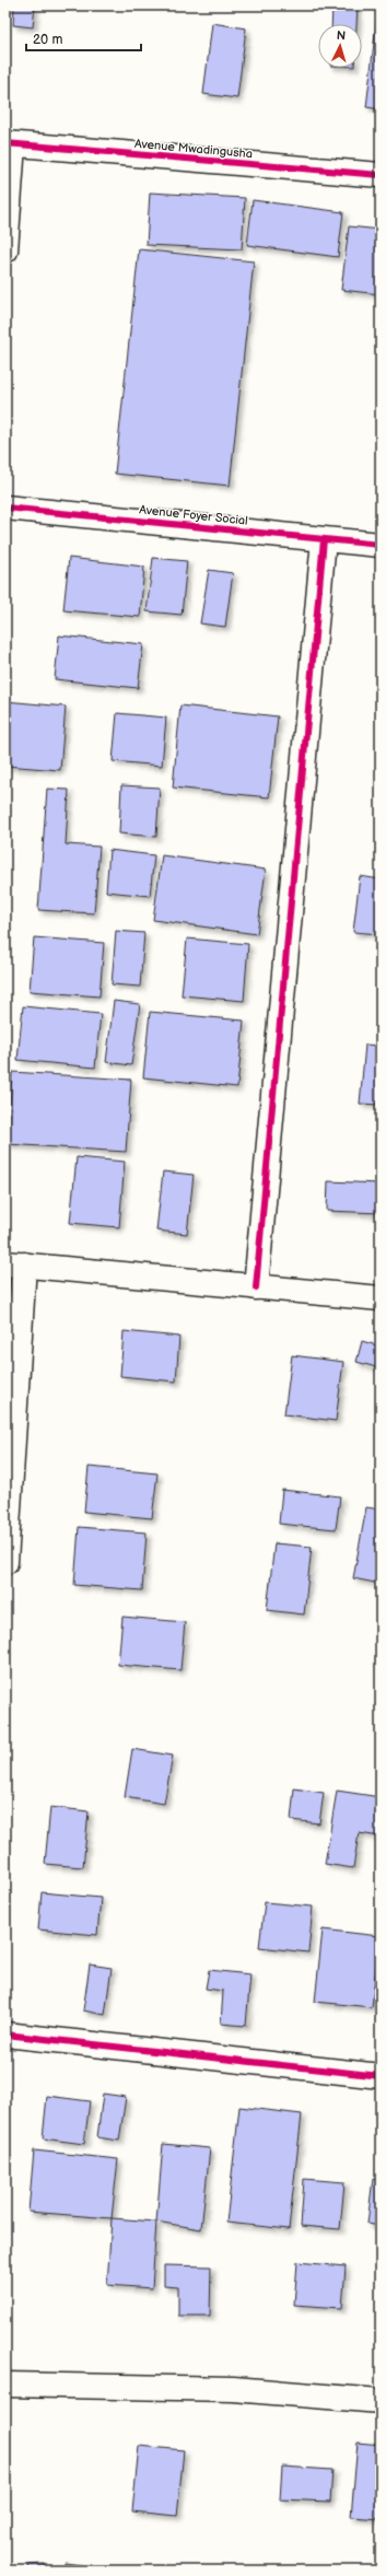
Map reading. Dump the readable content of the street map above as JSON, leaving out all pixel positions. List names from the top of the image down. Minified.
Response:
{"streets":{"street":["Avenue Mwadingusha","Avenue Foyer Social"]},"scale_bar":"20 m","north":"top"}
